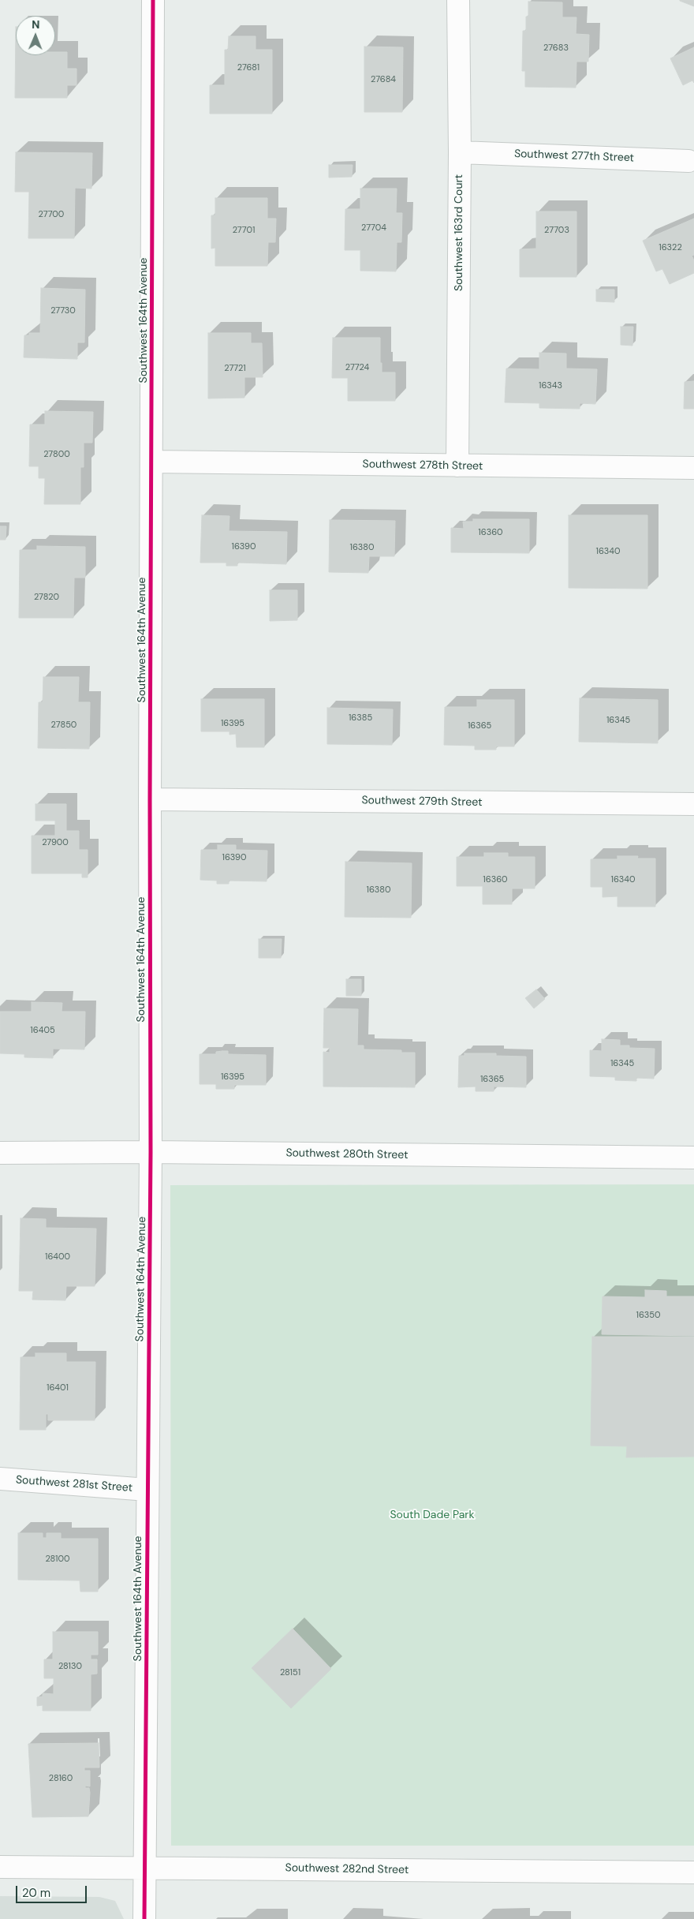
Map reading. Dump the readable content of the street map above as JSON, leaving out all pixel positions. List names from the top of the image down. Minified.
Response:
{"streets":{"street":["Southwest 277th Street","Southwest 163rd Court","Southwest 164th Avenue","Southwest 278th Street","Southwest 279th Street","Southwest 280th Street","Southwest 281st Street","Southwest 282nd Street"]},"crossings":[["Southwest 277th Street","Southwest 163rd Court"],["Southwest 163rd Court","Southwest 278th Street"],["Southwest 164th Avenue","Southwest 278th Street"],["Southwest 164th Avenue","Southwest 279th Street"],["Southwest 164th Avenue","Southwest 280th Street"],["Southwest 164th Avenue","Southwest 281st Street"],["Southwest 164th Avenue","Southwest 282nd Street"]],"parks":["South Dade Park"],"house_numbers":["27683","27681","27684","27700","27704","27701","27703","16322","27730","27724","27721","16343","27800","16360","16390","16380","16340","27820","16385","16345","16395","27850","16365","27900","16390","16360","16340","16380","16405","16345","16395","16365","16400","16350","16401","28100","28130","28151","28160"],"scale_bar":"20 m","north":"top"}
